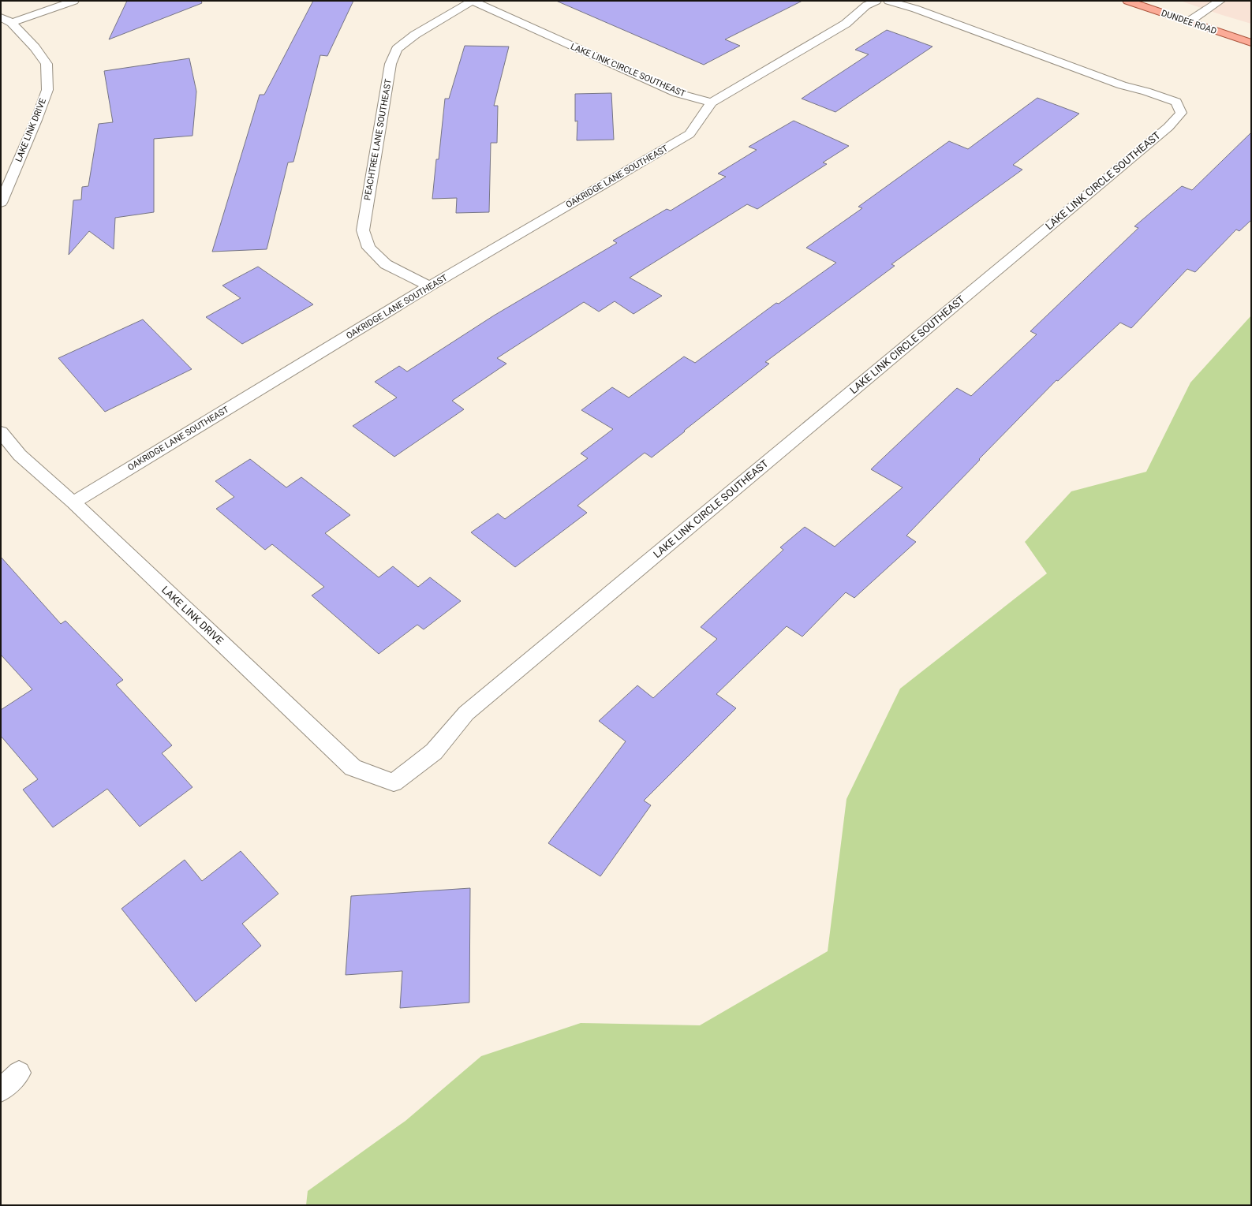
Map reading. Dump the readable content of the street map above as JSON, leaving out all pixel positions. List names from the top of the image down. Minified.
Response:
{"streets":{"main road":["DUNDEE ROAD"],"street":["LAKE LINK CIRCLE SOUTHEAST","LAKE LINK DRIVE","PEACHTREE LANE SOUTHEAST","OAKRIDGE LANE SOUTHEAST"]},"crossings":[["LAKE LINK CIRCLE SOUTHEAST","LAKE LINK DRIVE"],["LAKE LINK CIRCLE SOUTHEAST","PEACHTREE LANE SOUTHEAST"],["LAKE LINK CIRCLE SOUTHEAST","OAKRIDGE LANE SOUTHEAST"],["LAKE LINK DRIVE","OAKRIDGE LANE SOUTHEAST"],["PEACHTREE LANE SOUTHEAST","OAKRIDGE LANE SOUTHEAST"]]}
